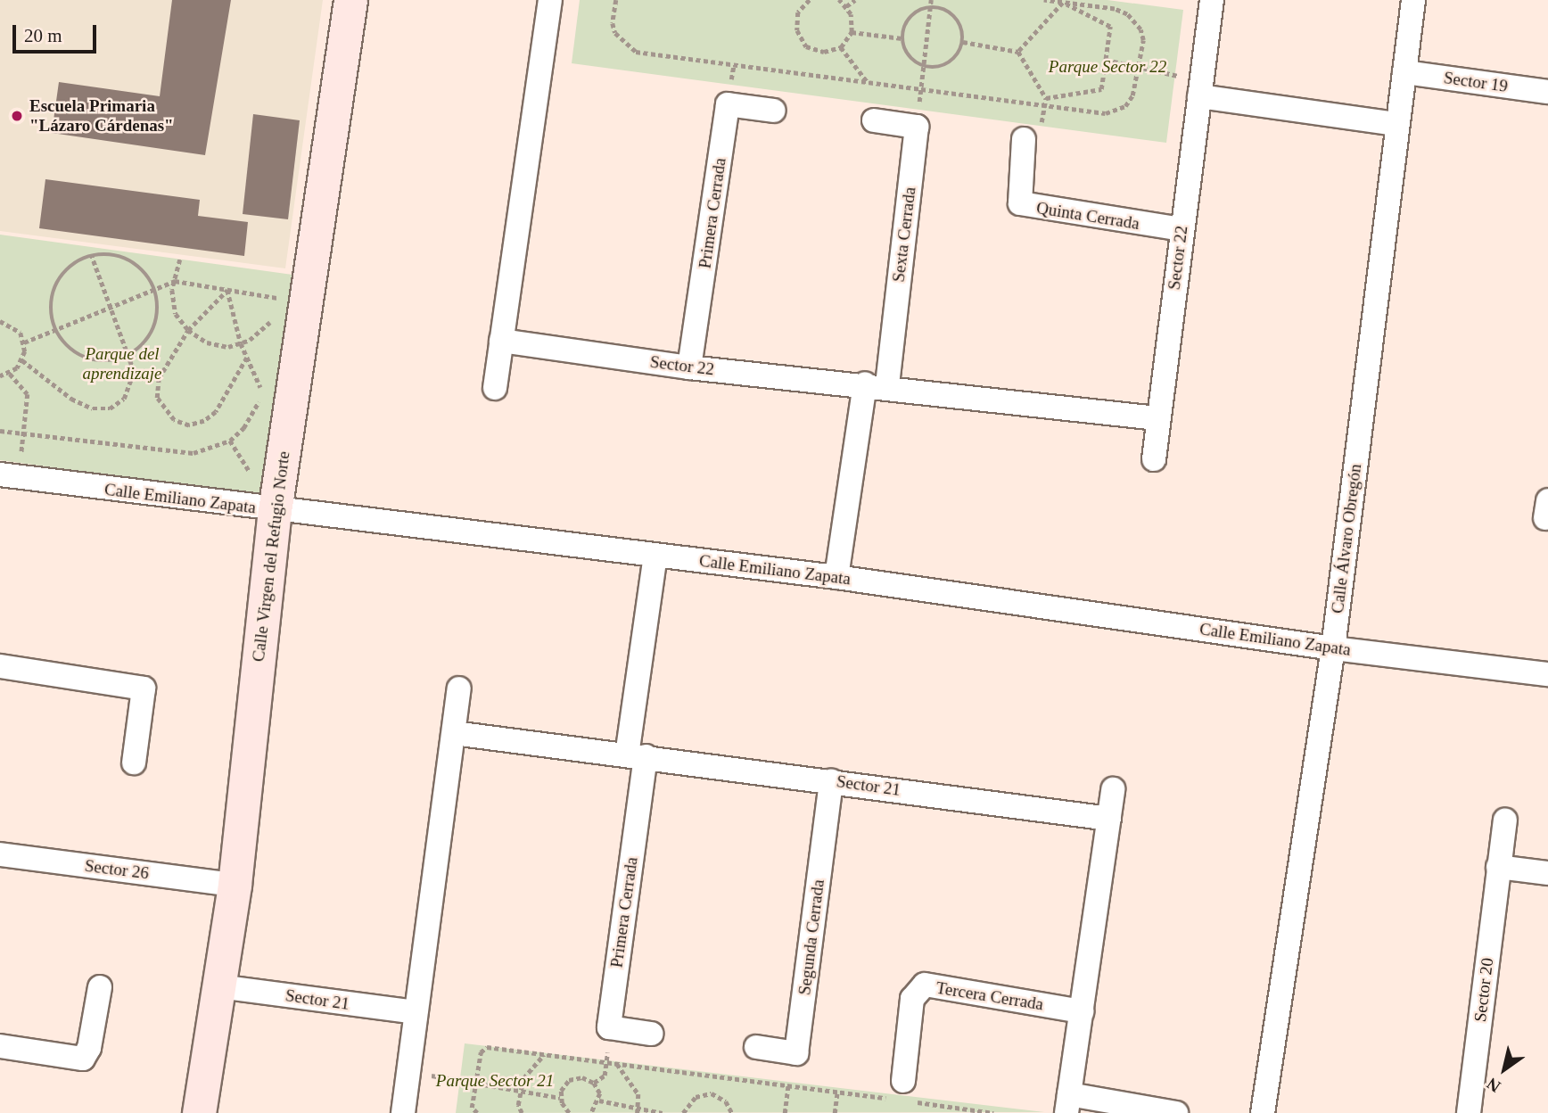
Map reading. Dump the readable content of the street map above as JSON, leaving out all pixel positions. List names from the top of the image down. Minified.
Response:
{"streets":{"street":["Sector 19","Primera Cerrada","Quinta Cerrada","Sexta Cerrada","Sector 22","Calle Emiliano Zapata","Calle Álvaro Obregón","Calle Virgen del Refugio Norte","Sector 21","Sector 26","Segunda Cerrada","Sector 20","Tercera Cerrada"]},"crossings":[["Sector 19","Calle Álvaro Obregón"],["Primera Cerrada","Sector 22"],["Primera Cerrada","Sector 21"],["Quinta Cerrada","Sector 22"],["Sexta Cerrada","Sector 22"],["Calle Emiliano Zapata","Calle Álvaro Obregón"],["Calle Emiliano Zapata","Calle Virgen del Refugio Norte"],["Calle Virgen del Refugio Norte","Sector 21"],["Calle Virgen del Refugio Norte","Sector 26"],["Sector 21","Segunda Cerrada"]],"parks":["Parque Sector 22","Parque del aprendizaje","Parque Sector 21"],"places":["Escuela Primaria \"Lázaro Cárdenas\""],"scale_bar":"20 m","north":"bottom left"}
